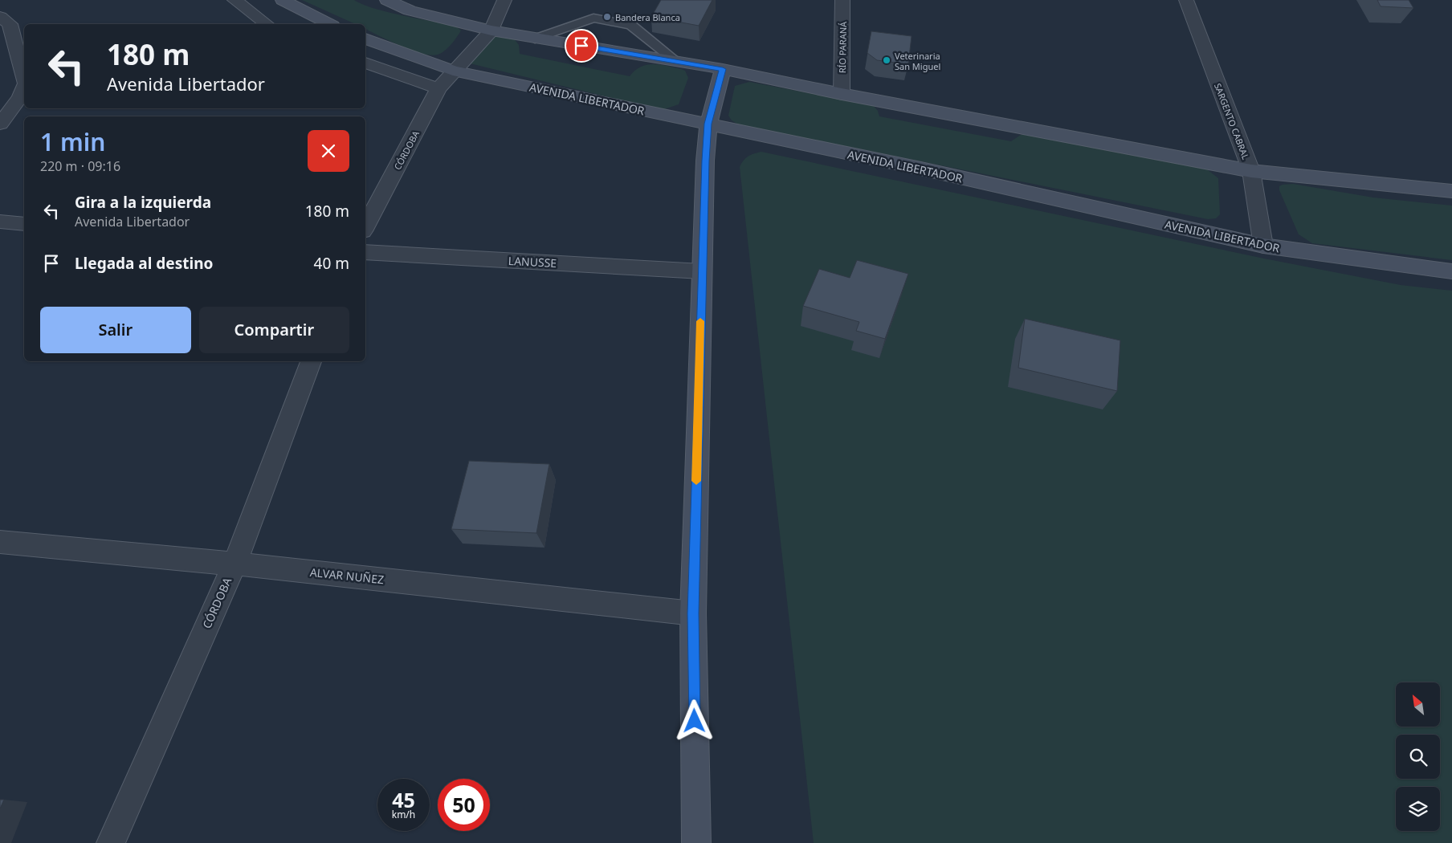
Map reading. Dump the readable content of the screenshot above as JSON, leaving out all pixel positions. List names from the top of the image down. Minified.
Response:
{"streets":{"main road":["AVENIDA LIBERTADOR"],"street":["RÍO PARANÁ","SARGENTO CABRAL","CÓRDOBA","LANUSSE","ALVAR NUÑEZ"]},"crossings":[["AVENIDA LIBERTADOR","SARGENTO CABRAL"],["AVENIDA LIBERTADOR","CÓRDOBA"],["CÓRDOBA","ALVAR NUÑEZ"]],"places":["Bandera Blanca","Veterinaria San Miguel"],"north":"top left","page":{"turn":["180 m","Avenida Libertador"],"heading":["1 min","220 m · 09:16"],"list":[{"name":"Gira a la izquierda","note":"Avenida Libertador","value":"180 m"},{"name":"Llegada al destino","value":"40 m"}],"buttons":["Salir","Compartir"],"speed":"45 km/h","limit":"50"}}
